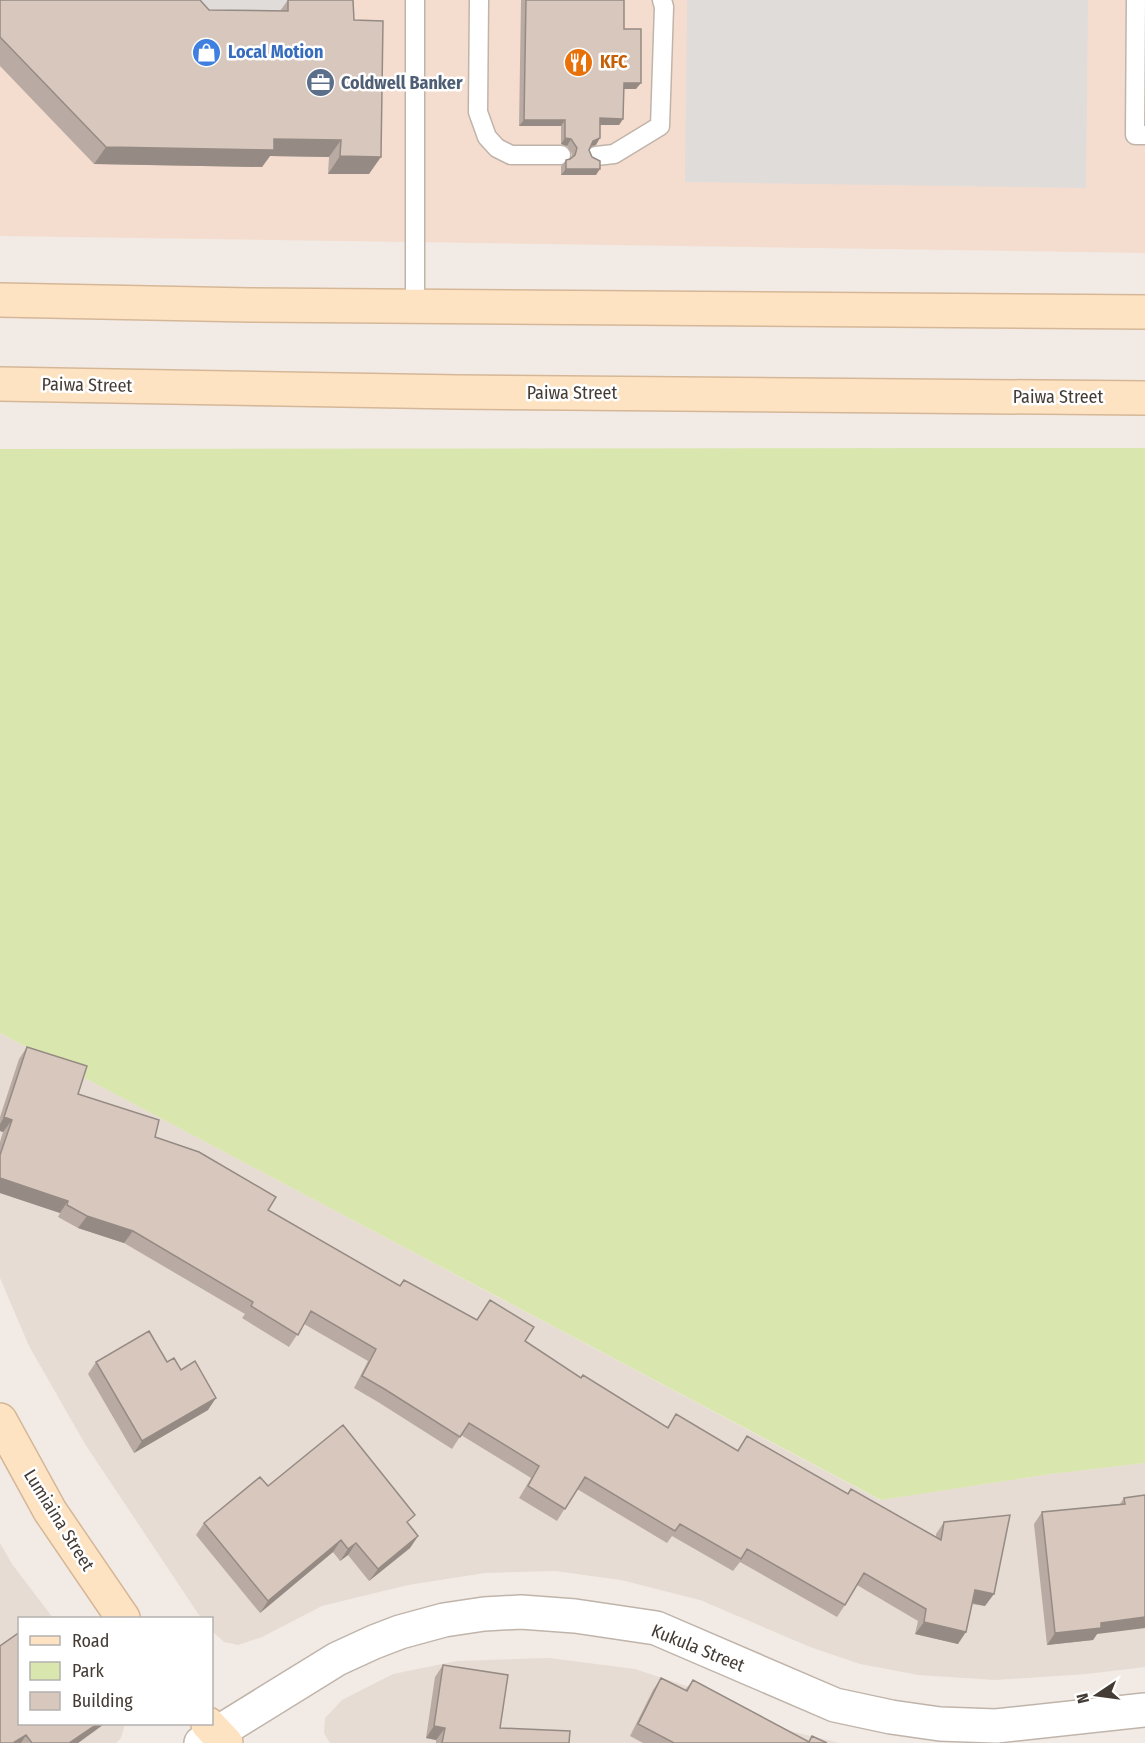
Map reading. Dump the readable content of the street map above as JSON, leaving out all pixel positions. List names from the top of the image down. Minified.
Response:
{"streets":{"main road":["Paiwa Street","Lumiaina Street"],"street":["Kukula Street"]},"places":{"shop":["Local Motion"],"restaurant":["KFC"],"office":["Coldwell Banker"]},"legend":["Road","Park","Building"],"north":"left"}
